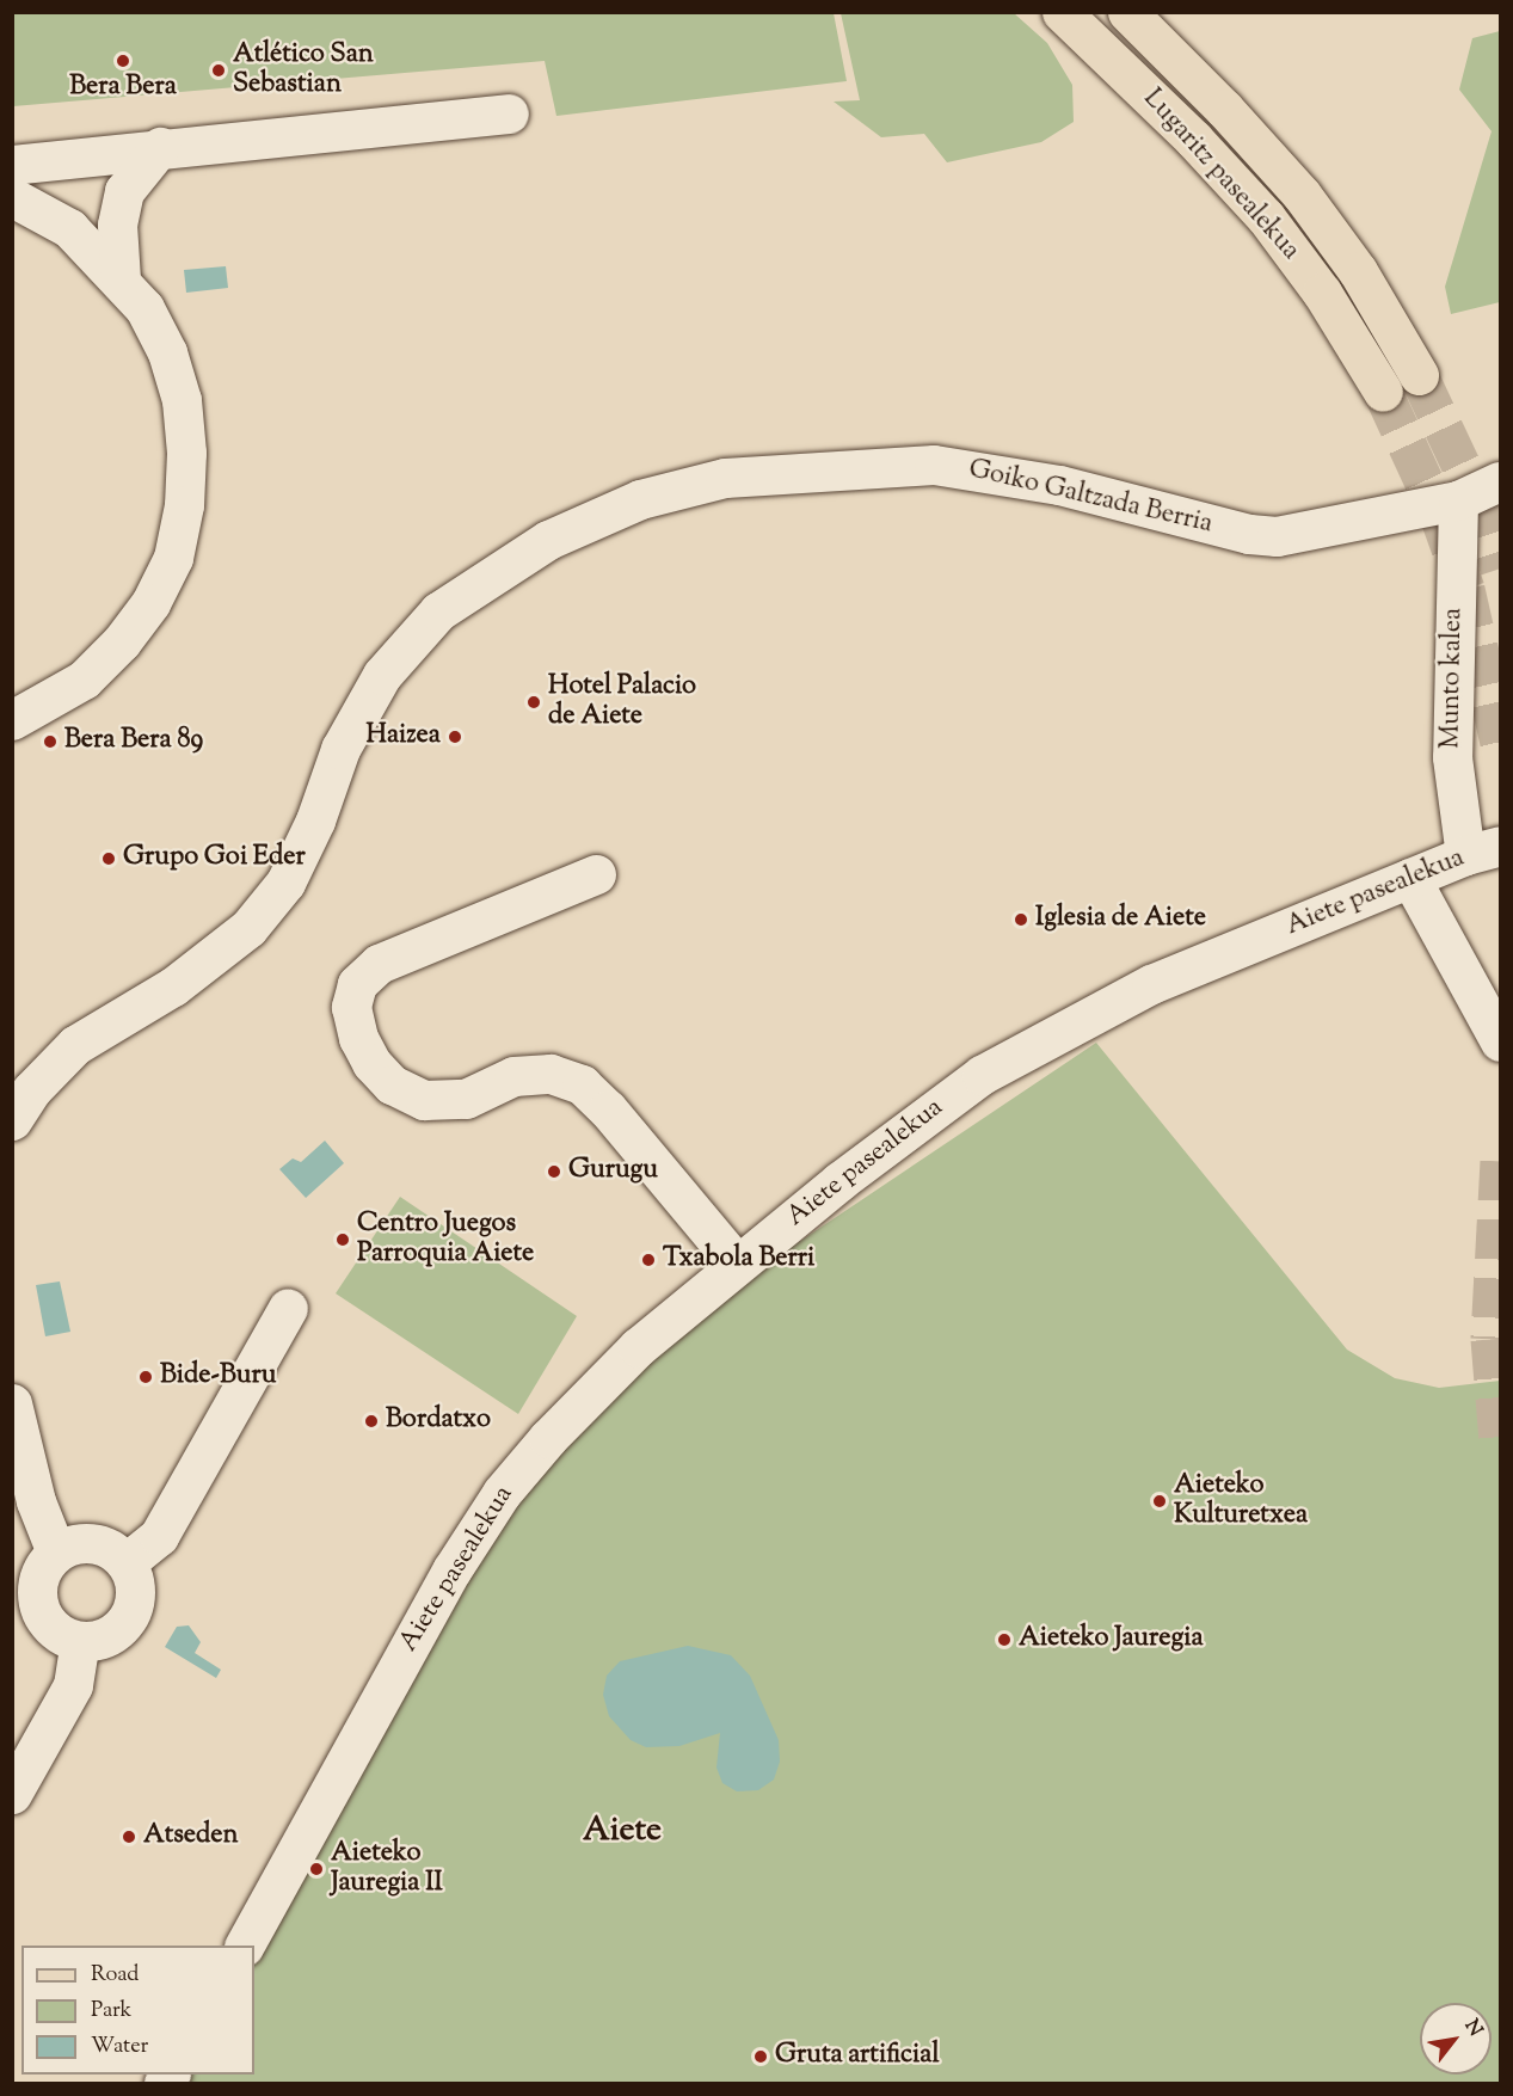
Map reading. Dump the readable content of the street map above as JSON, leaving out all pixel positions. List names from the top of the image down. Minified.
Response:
{"streets":{"main road":["Lugaritz pasealekua"],"street":["Goiko Galtzada Berria","Munto kalea","Aiete pasealekua"]},"crossings":[["Goiko Galtzada Berria","Munto kalea"],["Munto kalea","Aiete pasealekua"]],"districts":["Aiete"],"places":["Bera Bera","Atlético San Sebastian","Hotel Palacio de Aiete","Haizea","Bera Bera 89","Grupo Goi Eder","Iglesia de Aiete","Gurugu","Centro Juegos Parroquia Aiete","Txabola Berri","Bide-Buru","Bordatxo","Aieteko Kulturetxea","Aieteko Jauregia","Atseden","Aieteko Jauregia II","Gruta artificial"],"legend":["Road","Park","Water"],"north":"top right"}
